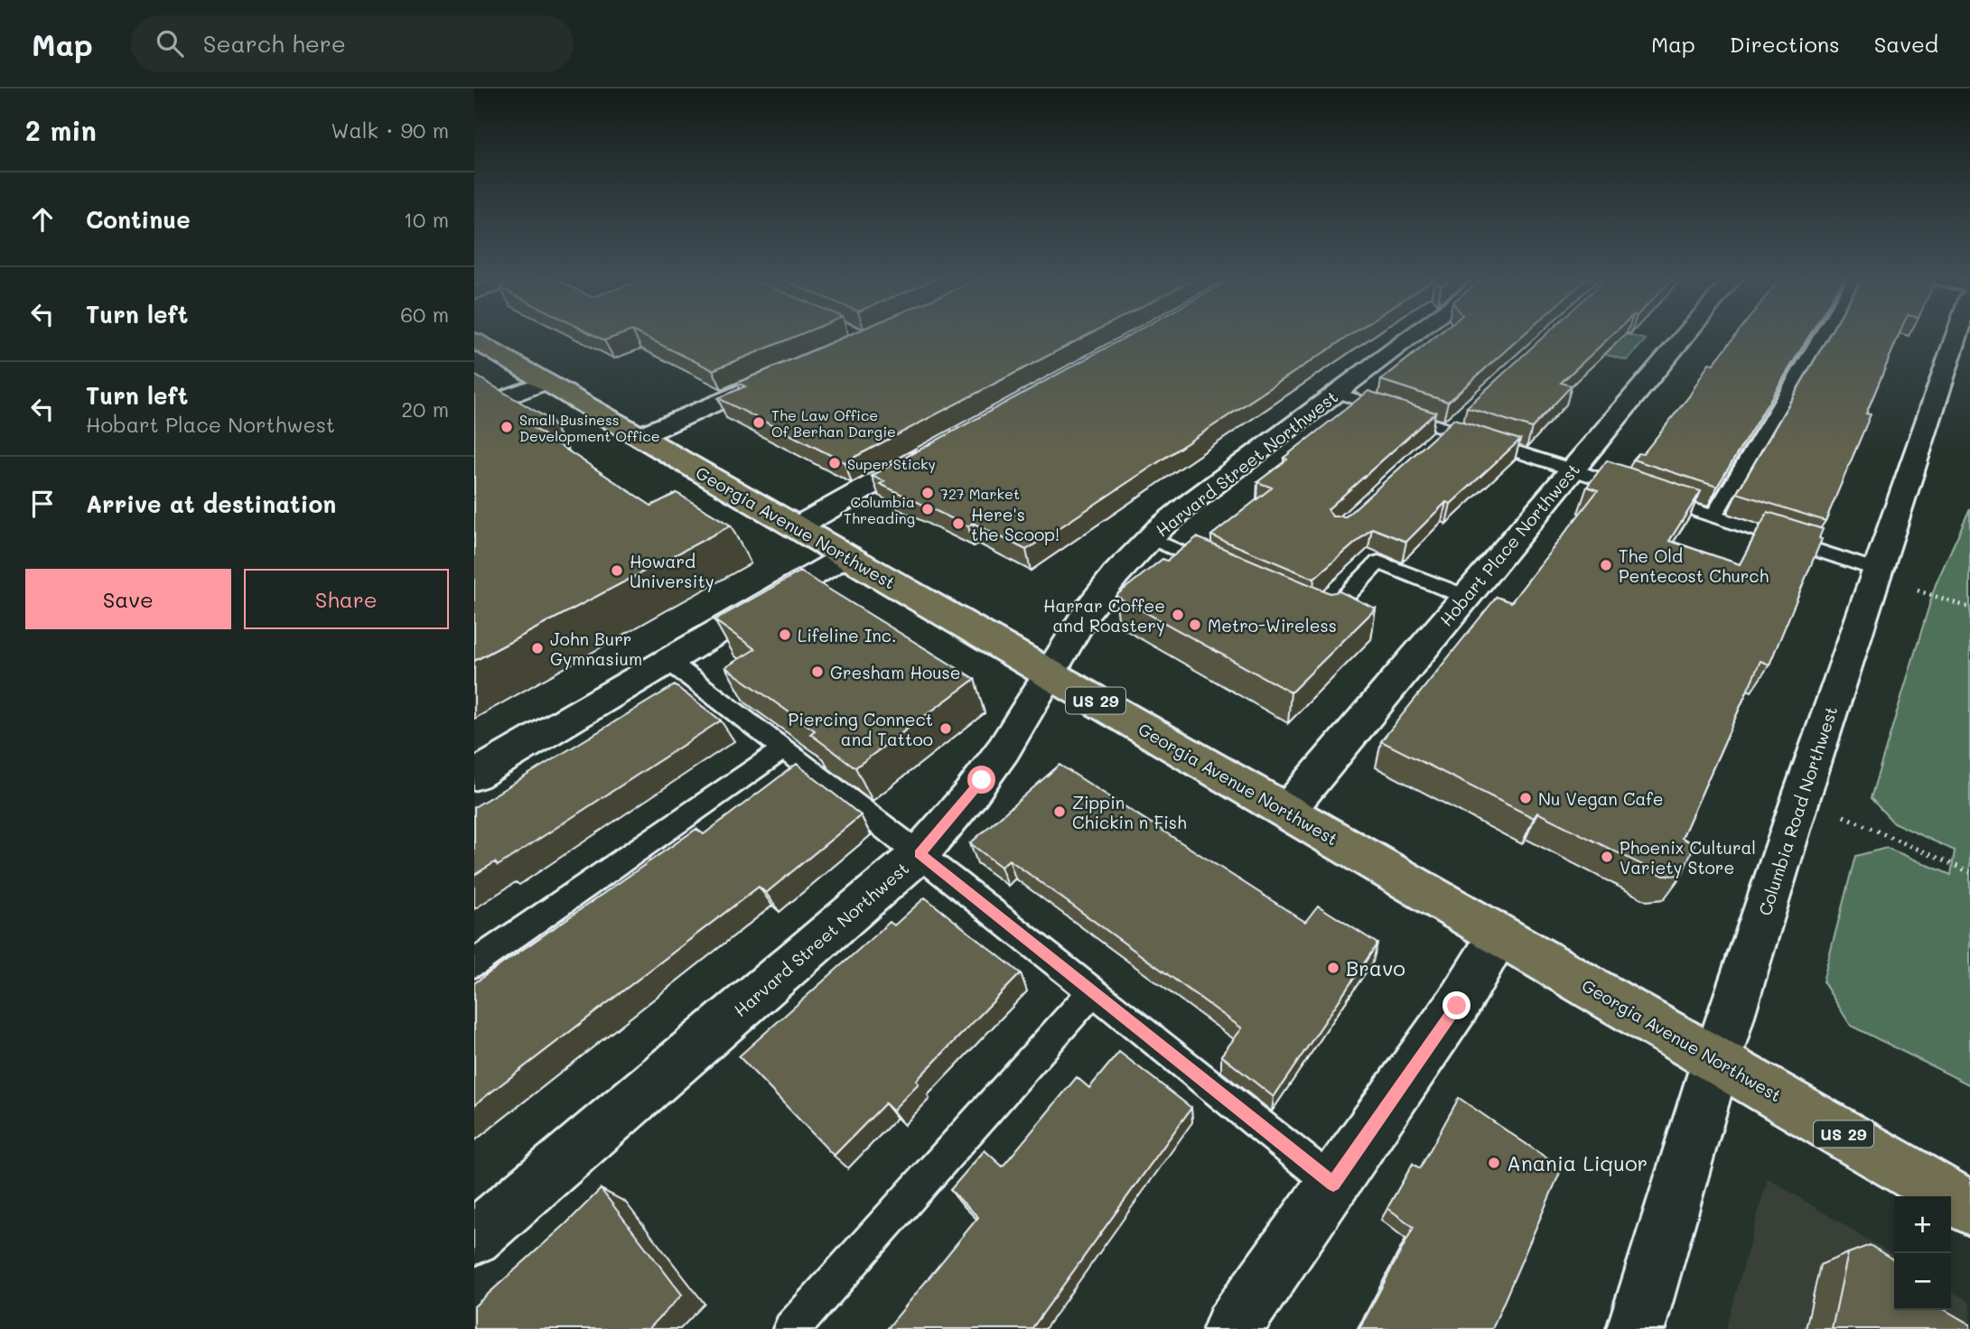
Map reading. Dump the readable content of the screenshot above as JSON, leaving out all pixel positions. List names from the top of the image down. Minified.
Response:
{"streets":{"highway":["Georgia Avenue Northwest","US 29"],"main road":["Harvard Street Northwest","Hobart Place Northwest","Columbia Road Northwest"]},"crossings":[["Harvard Street Northwest","Georgia Avenue Northwest"],["Georgia Avenue Northwest","Hobart Place Northwest"],["Georgia Avenue Northwest","Columbia Road Northwest"]],"places":["The Law Office Of Berhan Dargie","Small Business Development Office","Super Sticky","727 Market","Columbia Threading","Here's the Scoop!","The Old Pentecost Church","Howard University","Harrar Coffee and Roastery","Metro-Wireless","Lifeline Inc.","John Burr Gymnasium","Gresham House","Piercing Connect and Tattoo","Nu Vegan Cafe","Zippin Chickin n Fish","Phoenix Cultural Variety Store","Bravo","Anania Liquor"],"page":{"header":"Map","search":"Search here","nav":["Map","Directions","Saved"],"heading":["2 min","Walk · 90 m"],"list":[["Continue","10 m"],["Turn left","60 m"],["Turn left","Hobart Place Northwest","20 m"],"Arrive at destination"],"buttons":["Save","Share"],"map_buttons":["+","−"]}}
